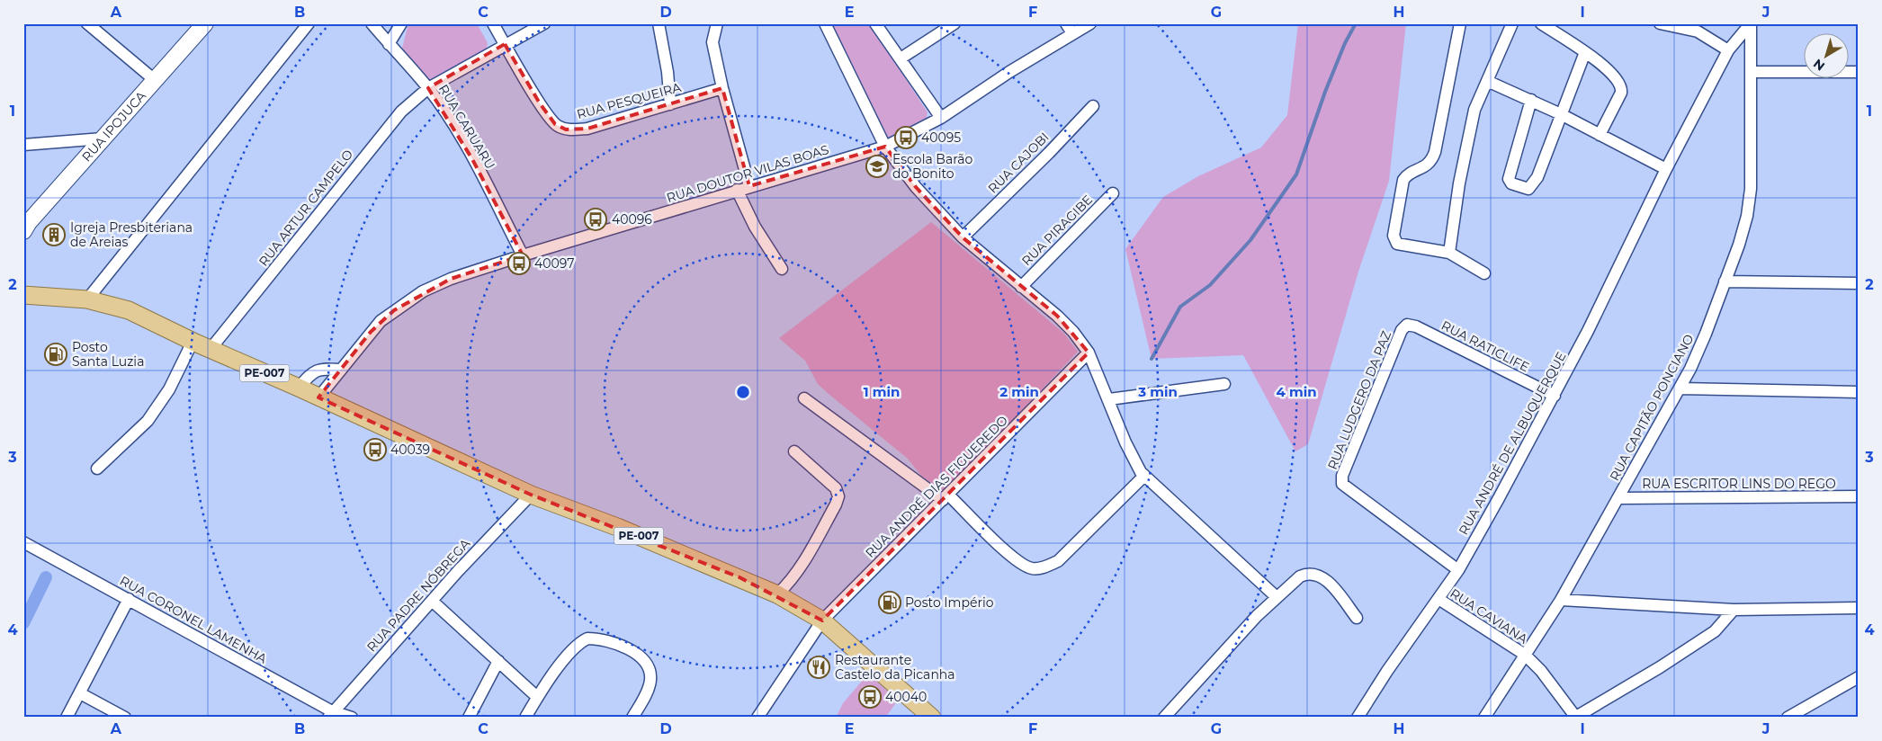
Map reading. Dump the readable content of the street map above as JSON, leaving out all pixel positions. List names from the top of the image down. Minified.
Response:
{"streets":{"main road":["RUA IPOJUCA","PE-007"],"street":["RUA PESQUEIRA","RUA CARUARU","RUA CAJOBI","RUA DOUTOR VILAS BOAS","RUA ARTUR CAMPELO","RUA PIRAGIBE","RUA RATICLIFE","RUA LUDGERO DA PAZ","RUA CAPITÃO PONCIANO","RUA ANDRÉ DE ALBUQUERQUE","RUA ESCRITOR LINS DO REGO","RUA ANDRÉ DIAS FIGUEREDO","RUA PADRE NÓBREGA","RUA CAVIANA","RUA CORONEL LAMENHA"]},"crossings":[["RUA PESQUEIRA","RUA ARTUR CAMPELO"],["RUA CARUARU","RUA DOUTOR VILAS BOAS"],["RUA CARUARU","RUA ARTUR CAMPELO"],["RUA DOUTOR VILAS BOAS","PE-007"],["RUA ARTUR CAMPELO","PE-007"],["RUA RATICLIFE","RUA LUDGERO DA PAZ"],["RUA RATICLIFE","RUA ANDRÉ DE ALBUQUERQUE"],["PE-007","RUA ANDRÉ DIAS FIGUEREDO"],["PE-007","RUA PADRE NÓBREGA"],["RUA LUDGERO DA PAZ","RUA ANDRÉ DE ALBUQUERQUE"],["RUA CAPITÃO PONCIANO","RUA ANDRÉ DE ALBUQUERQUE"],["RUA CAPITÃO PONCIANO","RUA ESCRITOR LINS DO REGO"],["RUA CAPITÃO PONCIANO","RUA CAVIANA"],["RUA ANDRÉ DE ALBUQUERQUE","RUA CAVIANA"],["RUA PADRE NÓBREGA","RUA CORONEL LAMENHA"]],"places":{"bus stop":["40095","40096","40097","40039","40040"],"school or university":["Escola Barão do Bonito"],"building":["Igreja Presbiteriana de Areias"],"fuel station":["Posto Santa Luzia","Posto Império"],"restaurant":["Restaurante Castelo da Picanha"]},"north":"bottom left","grid":{"columns":["A","B","C","D","E","F","G","H","I","J"],"rows":["1","2","3","4"]},"rings":["1 min","2 min","3 min","4 min"]}
